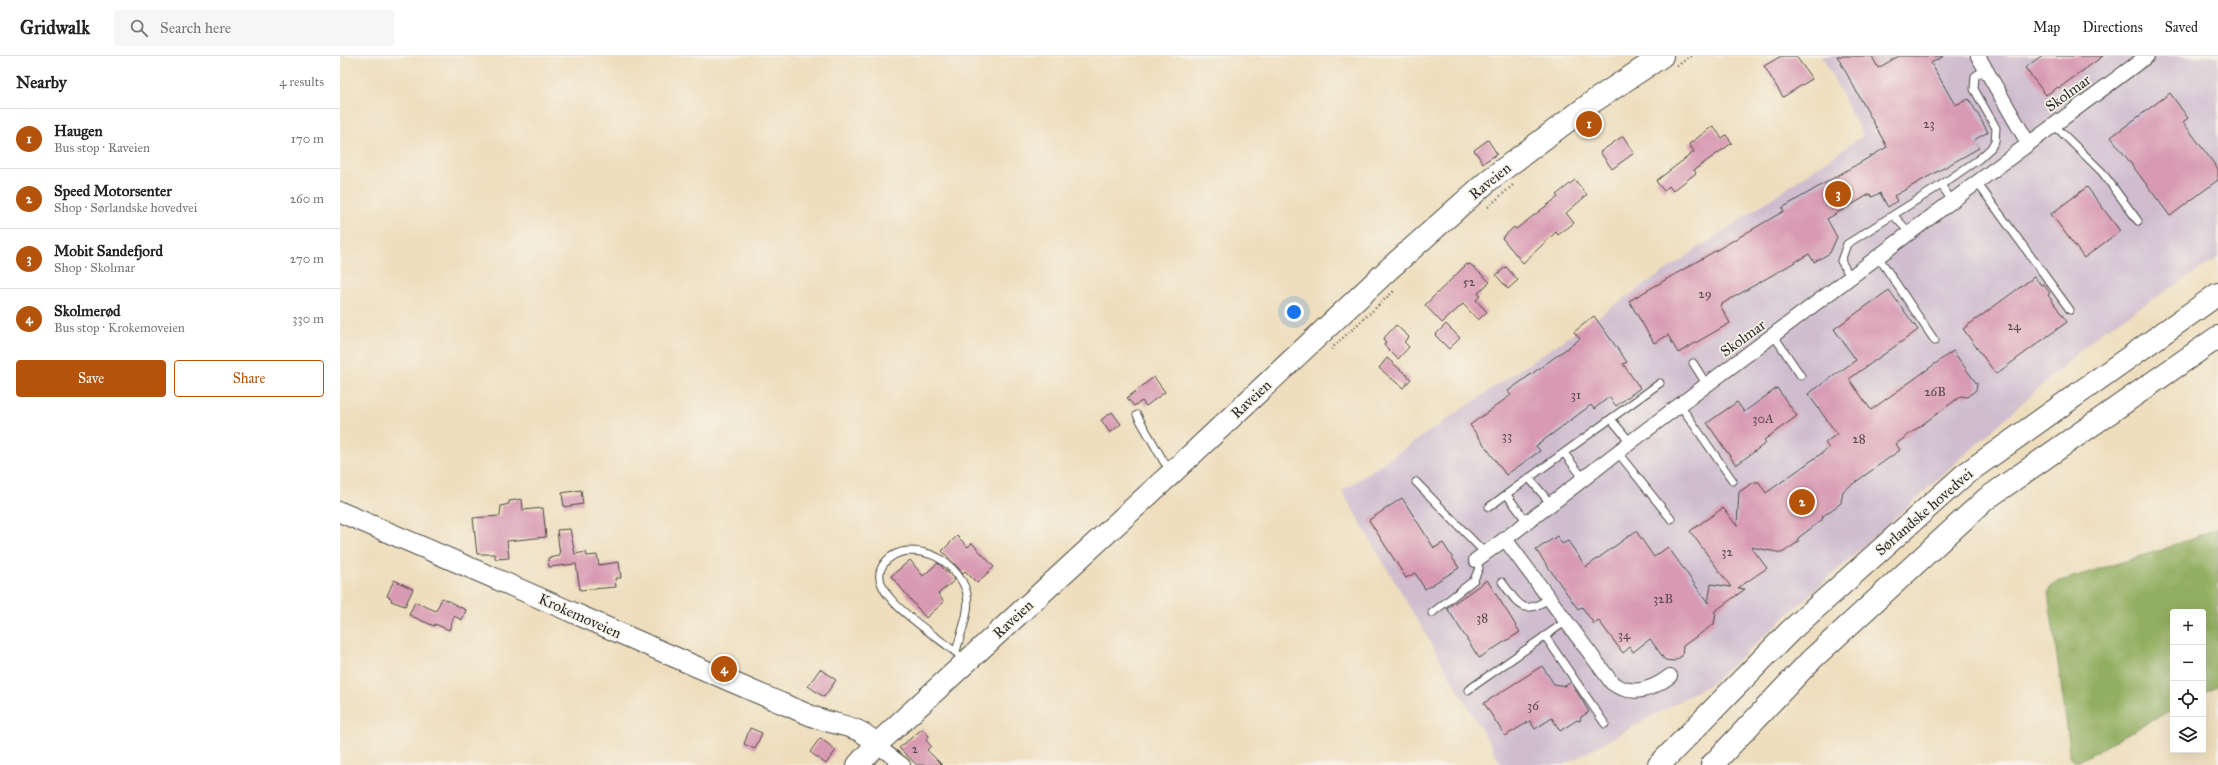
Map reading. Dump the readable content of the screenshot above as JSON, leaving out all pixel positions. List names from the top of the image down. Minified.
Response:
{"streets":{"main road":["Raveien","Sørlandske hovedvei","Krokemoveien"],"street":["Skolmar"]},"crossings":[["Raveien","Krokemoveien"]],"house_numbers":["23","52","29","24","26B","31","30A","33","28","32","32B","38","34","36","2"],"page":{"header":"Gridwalk","search":"Search here","nav":["Map","Directions","Saved"],"heading":["Nearby","4 results"],"list":[{"mark":"1","name":"Haugen","note":"Bus stop · Raveien","value":"170 m"},{"mark":"2","name":"Speed Motorsenter","note":"Shop · Sørlandske hovedvei","value":"260 m"},{"mark":"3","name":"Mobit Sandefjord","note":"Shop · Skolmar","value":"270 m"},{"mark":"4","name":"Skolmerød","note":"Bus stop · Krokemoveien","value":"330 m"}],"pins":["1","3","2","4"],"buttons":["Save","Share"],"map_buttons":["+","−"]}}
